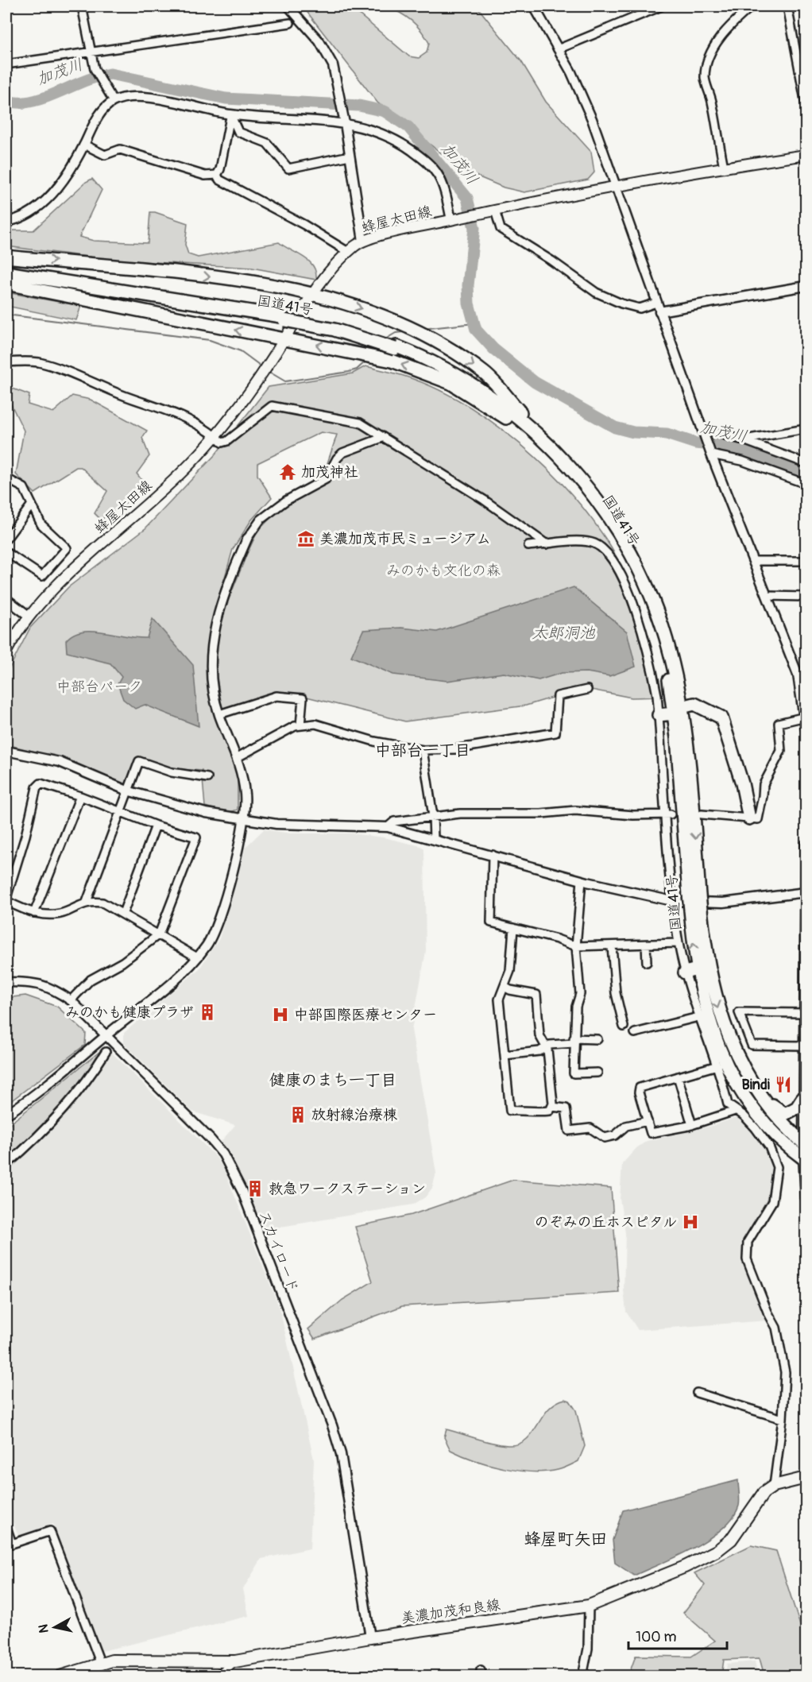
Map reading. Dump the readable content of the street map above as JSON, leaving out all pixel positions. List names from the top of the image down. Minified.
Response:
{"streets":{"highway":["国道41号"],"main road":["蜂屋太田線","美濃加茂和良線"],"street":["スカイロード"]},"crossings":[["スカイロード","美濃加茂和良線"]],"districts":["中部台一丁目","健康のまち一丁目","蜂屋町矢田"],"water":["加茂川","太郎洞池"],"parks":["みのかも文化の森","中部台パーク"],"places":{"temple":["加茂神社"],"museum":["美濃加茂市民ミュージアム"],"building":["みのかも健康プラザ","放射線治療棟","救急ワークステーション"],"hospital":["中部国際医療センター","のぞみの丘ホスピタル"],"restaurant":["Bindi"]},"scale_bar":"100 m","north":"left"}
